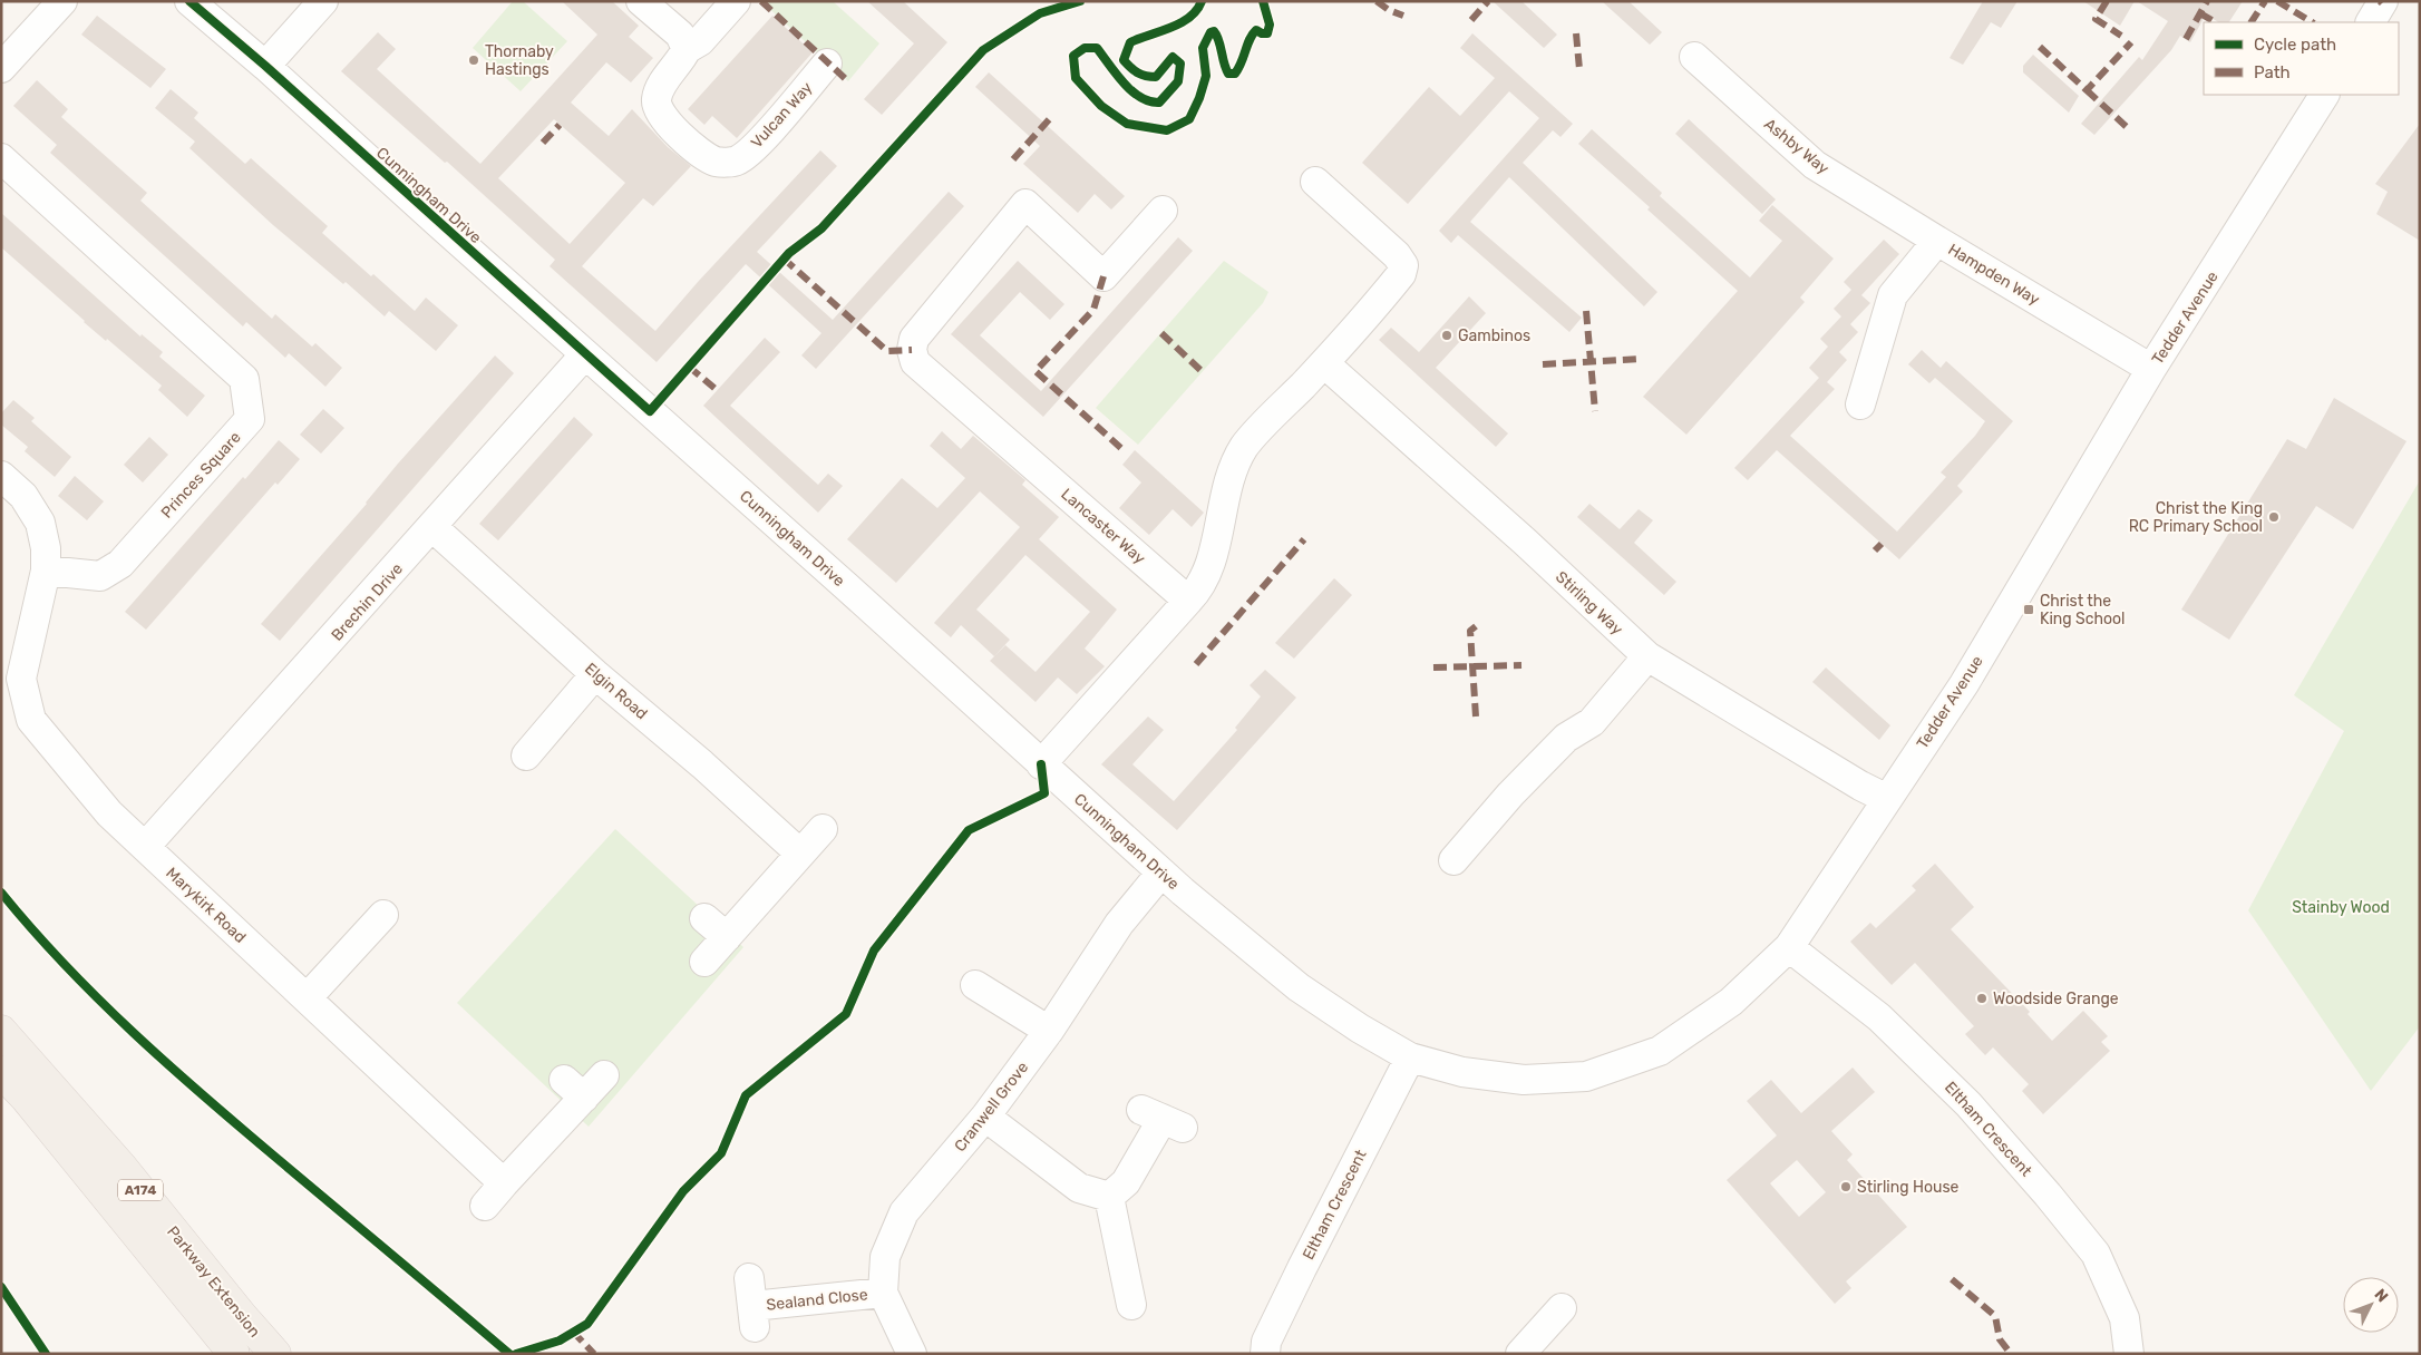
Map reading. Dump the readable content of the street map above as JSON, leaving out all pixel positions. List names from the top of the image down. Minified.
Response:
{"streets":{"main road":["A174","Parkway Extension"],"street":["Vulcan Way","Ashby Way","Cunningham Drive","Hampden Way","Tedder Avenue","Princes Square","Lancaster Way","Brechin Drive","Stirling Way","Elgin Road","Marykirk Road","Cranwell Grove","Eltham Crescent","Sealand Close"]},"crossings":[["Ashby Way","Hampden Way"],["Cunningham Drive","Tedder Avenue"],["Cunningham Drive","Brechin Drive"],["Cunningham Drive","Cranwell Grove"],["Cunningham Drive","Eltham Crescent"],["Hampden Way","Tedder Avenue"],["Tedder Avenue","Stirling Way"],["Tedder Avenue","Eltham Crescent"],["Princes Square","Marykirk Road"],["Brechin Drive","Elgin Road"],["Brechin Drive","Marykirk Road"],["Cranwell Grove","Sealand Close"]],"parks":["Stainby Wood"],"places":{"other":["Thornaby Hastings","Gambinos","Christ the King RC Primary School","Woodside Grange","Stirling House"],"transit":["Christ the King School"]},"legend":["Cycle path","Path"],"north":"top right"}
